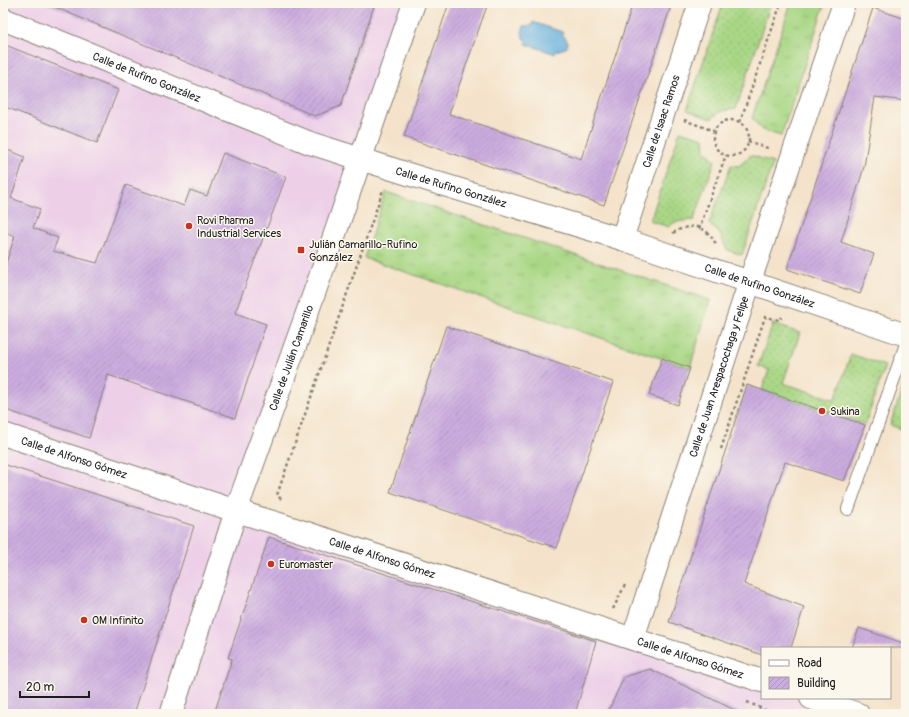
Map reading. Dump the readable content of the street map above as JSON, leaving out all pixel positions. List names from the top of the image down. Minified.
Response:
{"streets":{"street":["Calle de Rufino González","Calle de Isaac Ramos","Calle de Julián Camarillo","Calle de Juan Arespacochaga y Felipe","Calle de Alfonso Gómez"]},"crossings":[["Calle de Rufino González","Calle de Isaac Ramos"],["Calle de Rufino González","Calle de Julián Camarillo"],["Calle de Rufino González","Calle de Juan Arespacochaga y Felipe"],["Calle de Julián Camarillo","Calle de Alfonso Gómez"],["Calle de Juan Arespacochaga y Felipe","Calle de Alfonso Gómez"]],"places":{"other":["Rovi Pharma Industrial Services","Sukina","Euromaster","OM Infinito"],"transit":["Julián Camarillo-Rufino González"]},"legend":["Road","Building"],"scale_bar":"20 m"}
